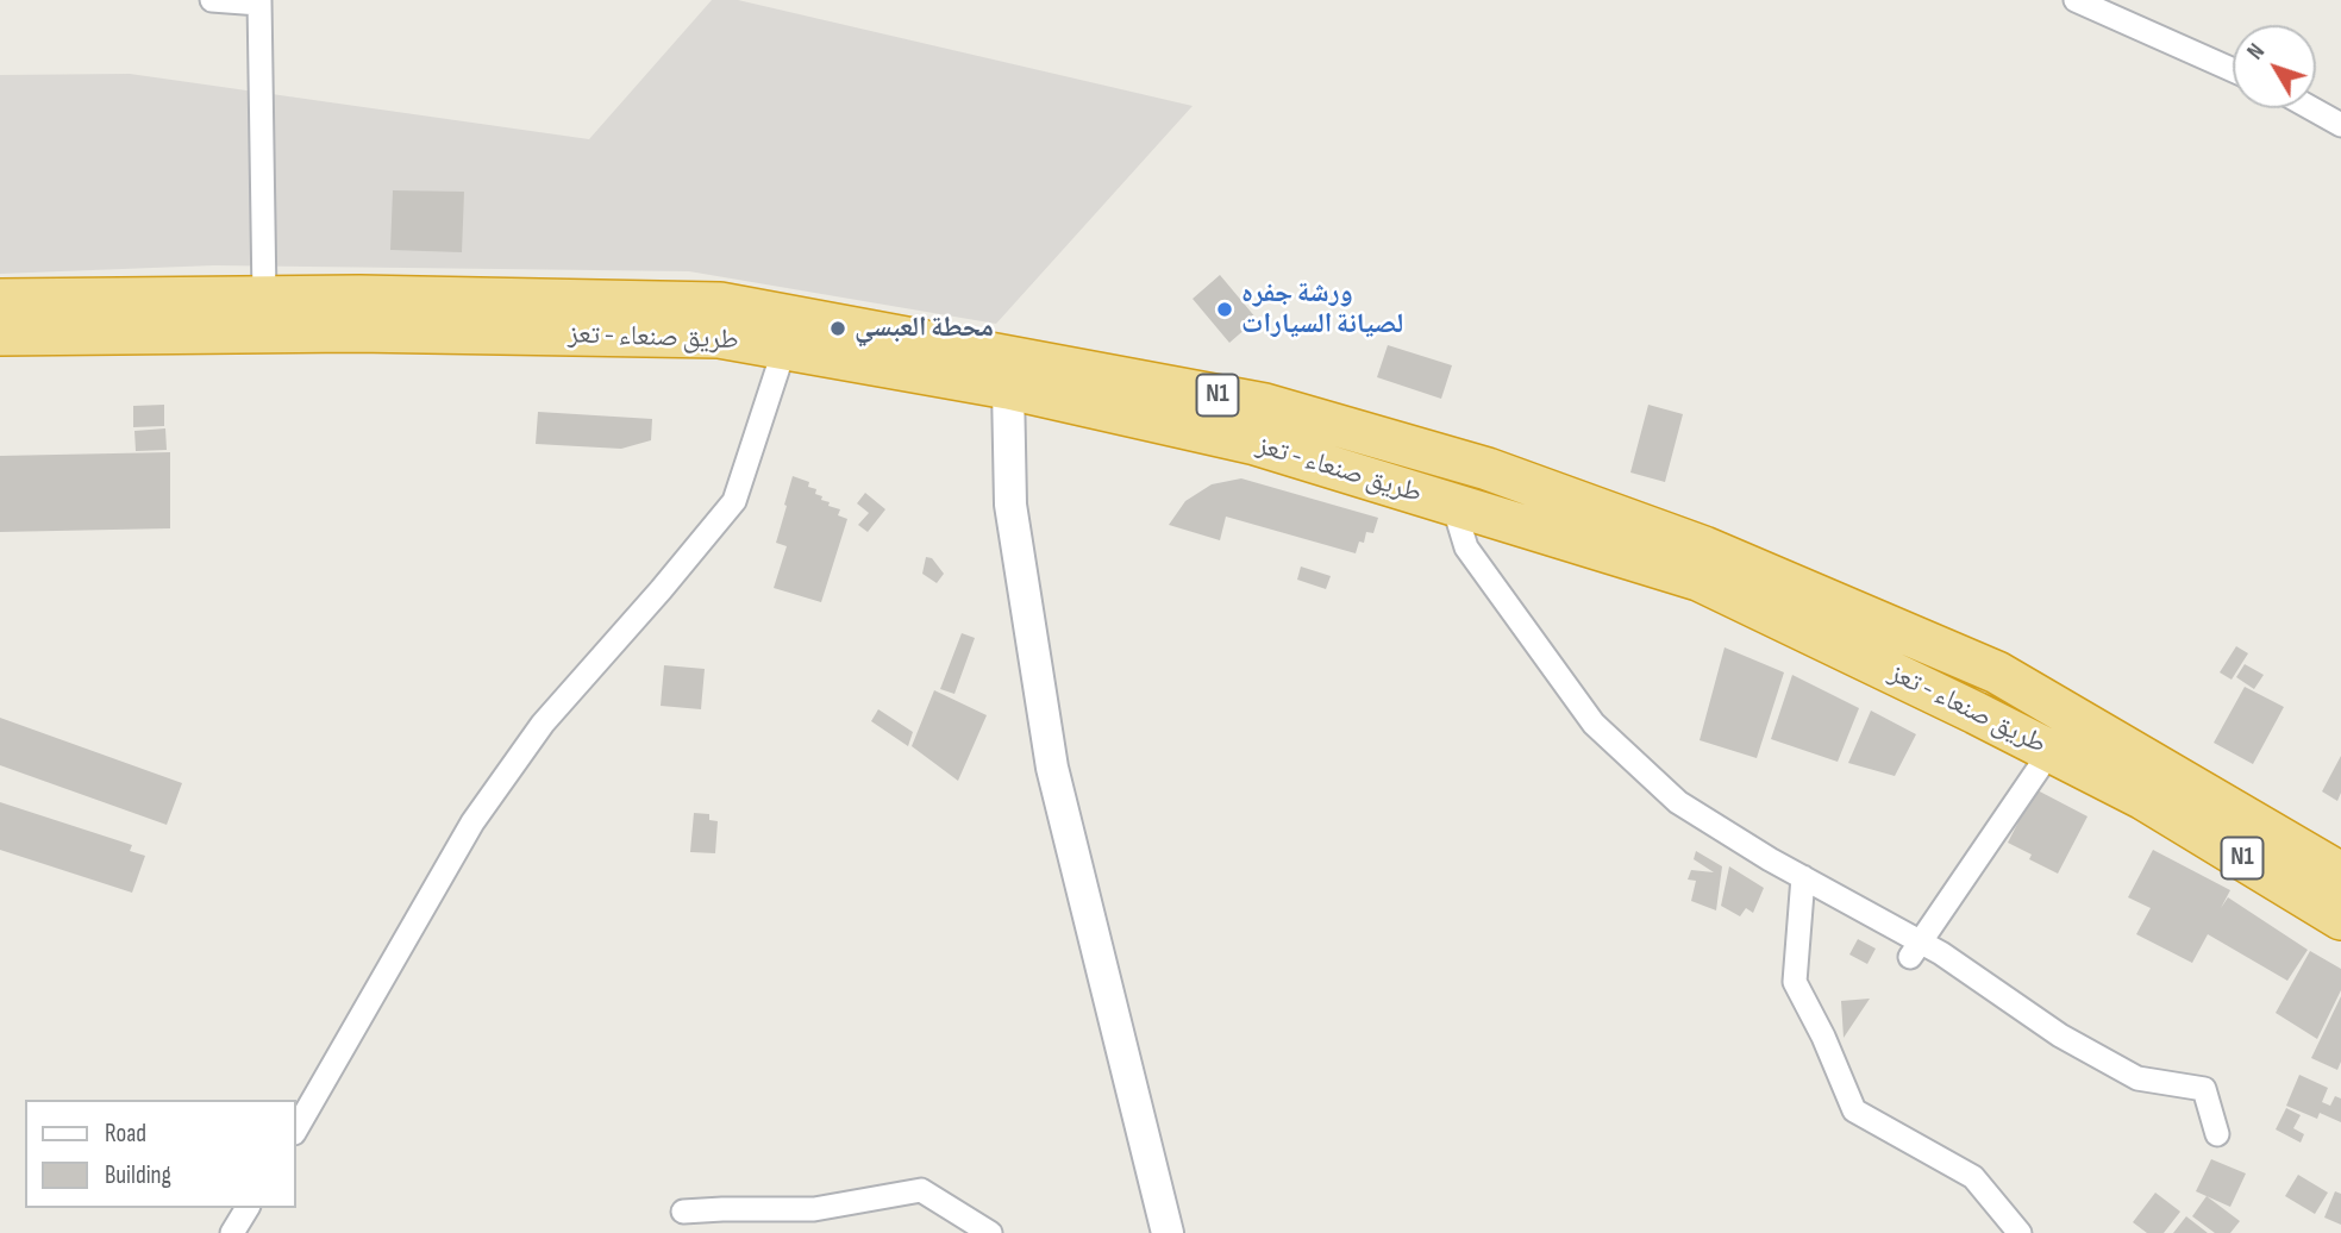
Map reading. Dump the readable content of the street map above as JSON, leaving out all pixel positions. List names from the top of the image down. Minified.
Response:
{"streets":{"highway":["طريق صنعاء - تعز","N1"]},"places":["ورشة جفره لصيانة السيارات","محطة العبسي"],"legend":["Road","Building"],"north":"top left"}
